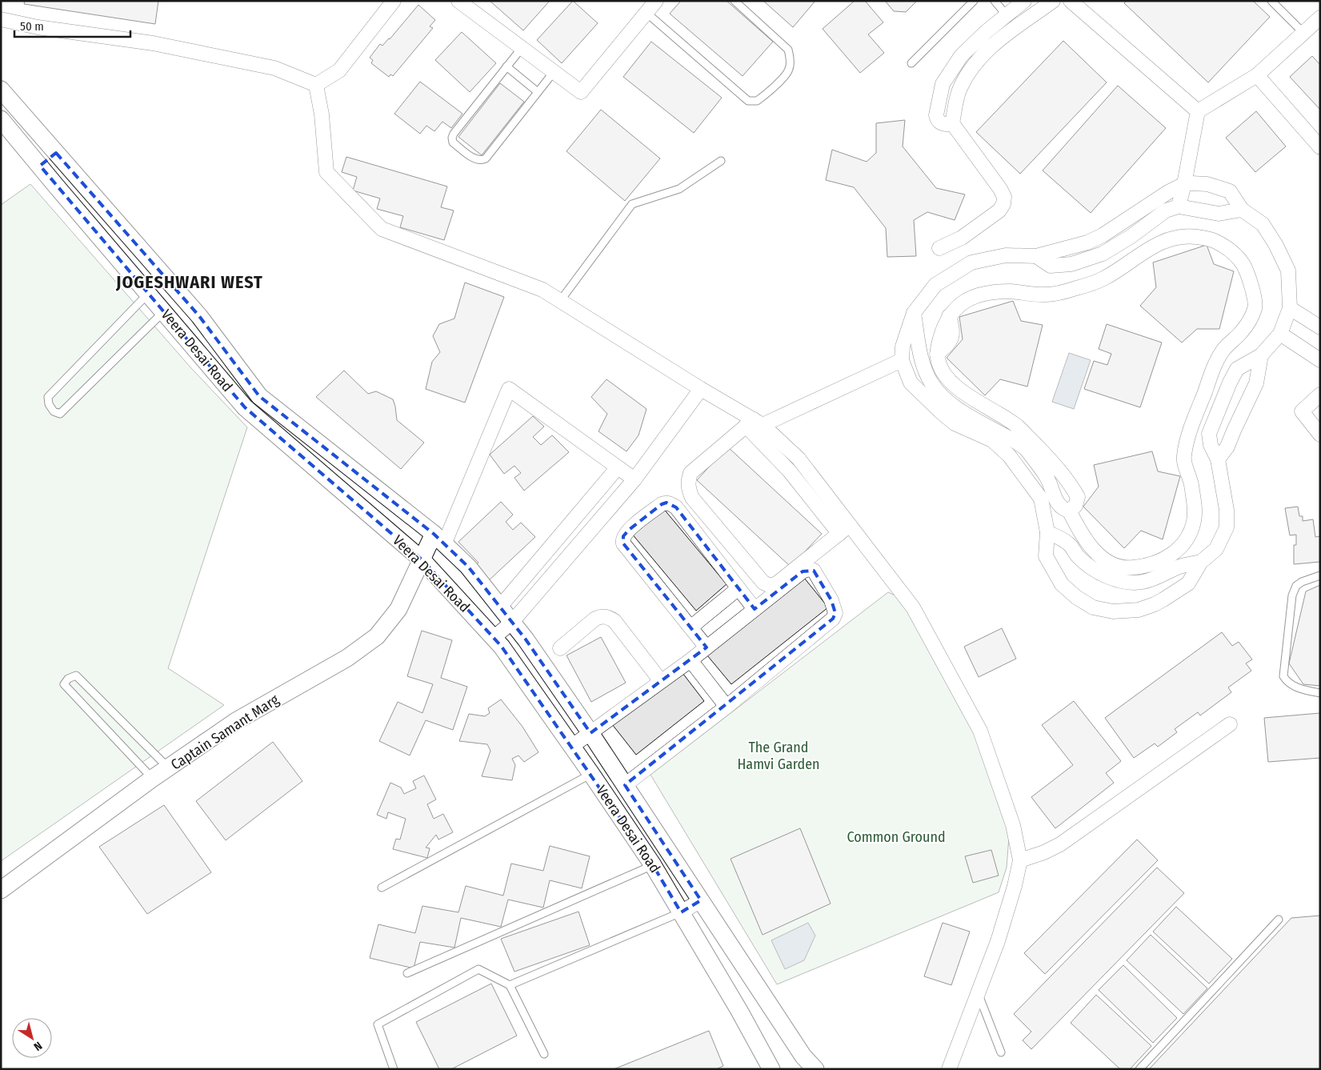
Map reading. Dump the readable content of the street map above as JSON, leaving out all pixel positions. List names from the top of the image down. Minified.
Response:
{"streets":{"street":["Veera Desai Road","Captain Samant Marg"]},"crossings":[["Veera Desai Road","Captain Samant Marg"]],"districts":["JOGESHWARI WEST"],"parks":["The Grand Hamvi Garden","Common Ground"],"scale_bar":"50 m","north":"bottom right"}
